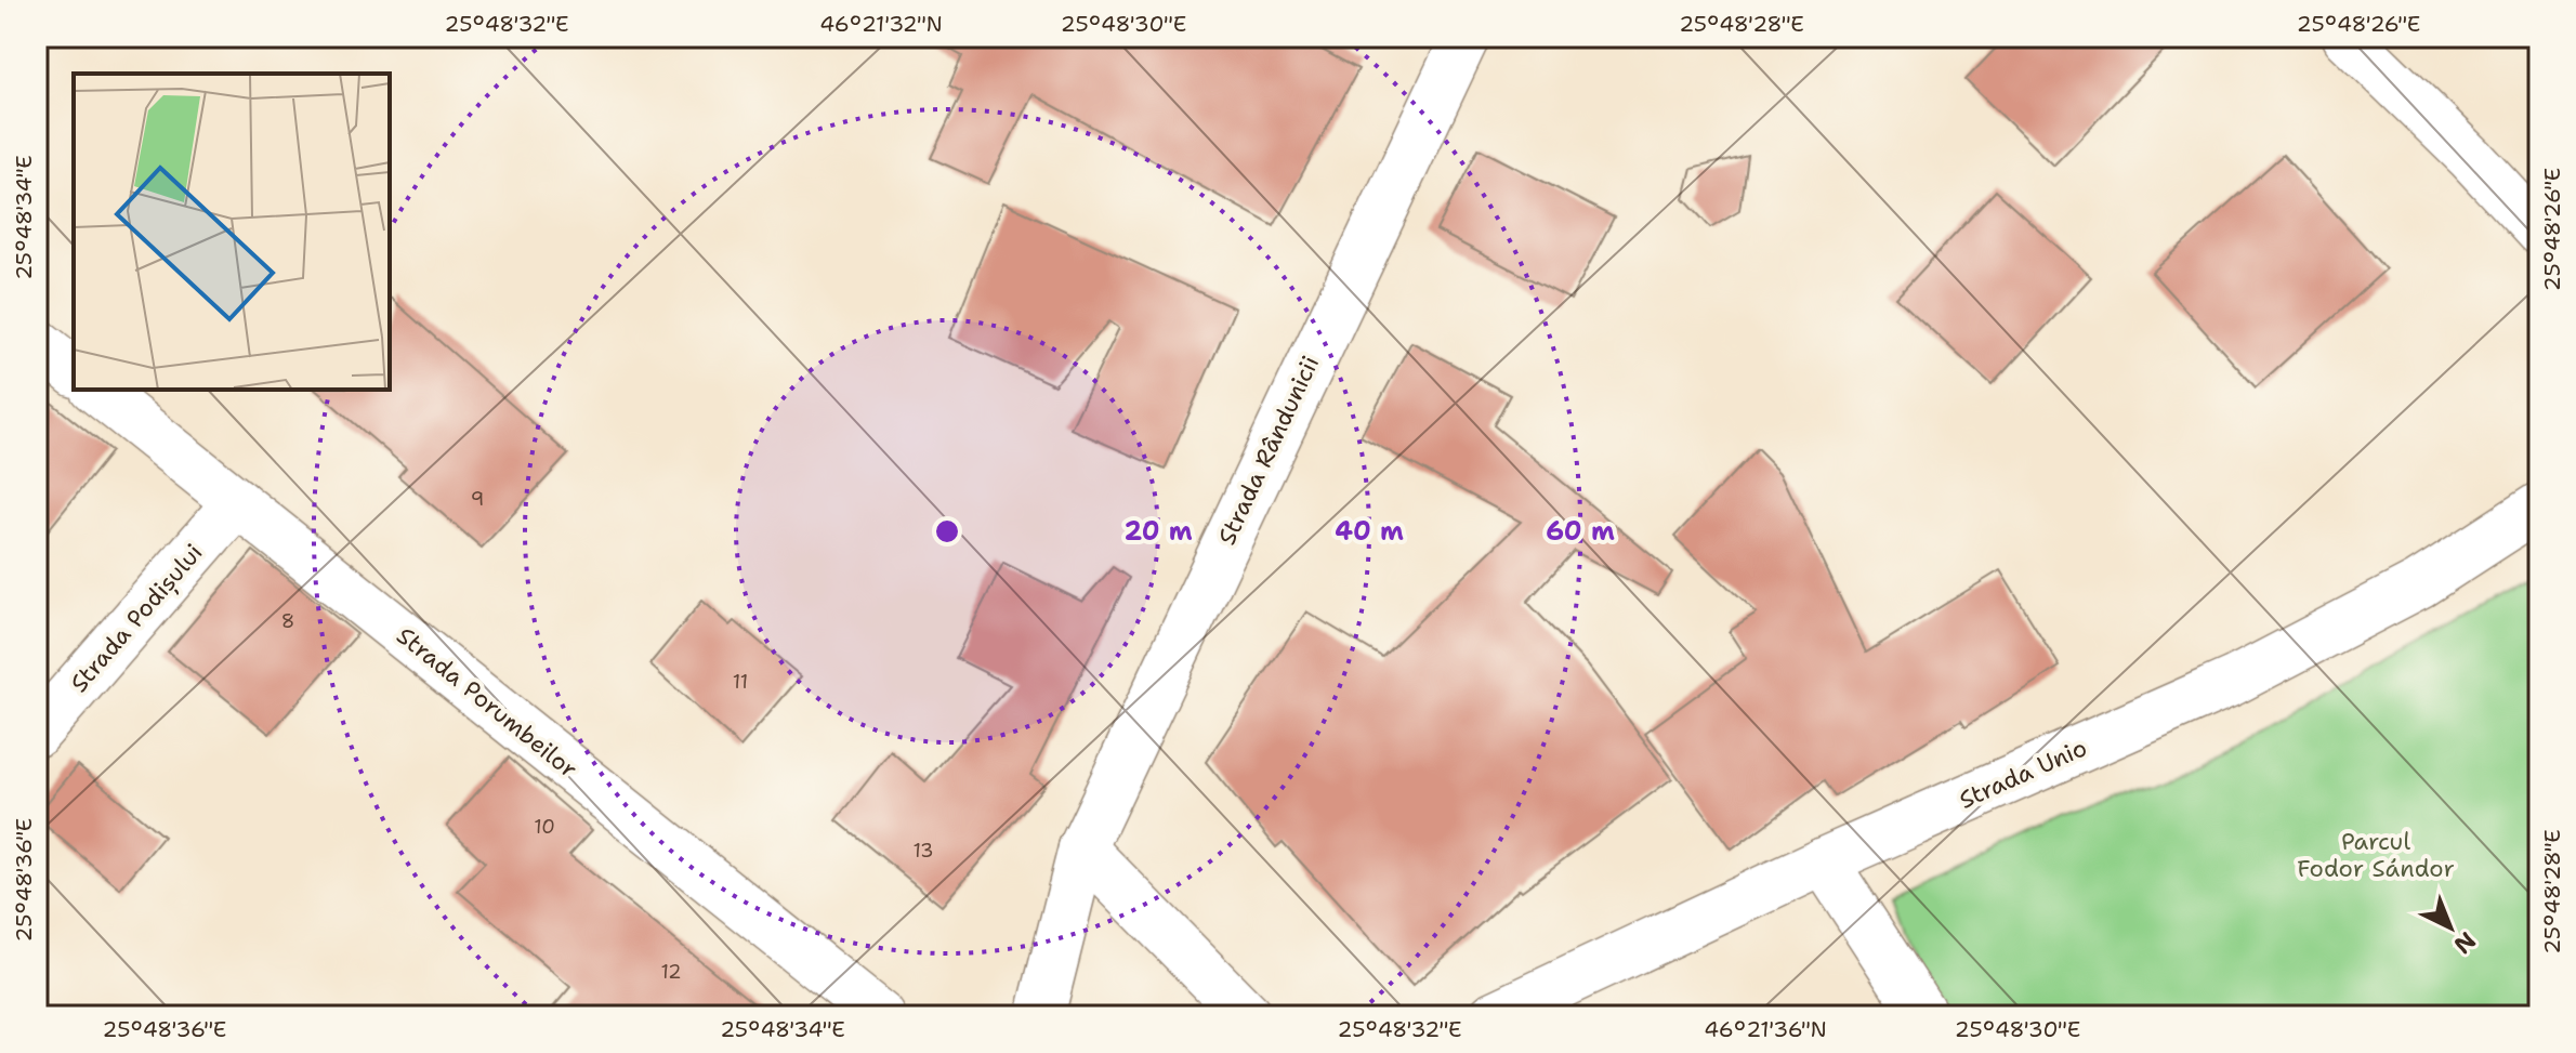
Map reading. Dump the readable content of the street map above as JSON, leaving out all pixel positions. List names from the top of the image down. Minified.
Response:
{"streets":{"street":["Strada Rândunicii","Strada Podișului","Strada Porumbeilor","Strada Unio"]},"crossings":[["Strada Podișului","Strada Porumbeilor"]],"parks":["Parcul Fodor Sándor"],"house_numbers":["9","8","11","10","13","12"],"north":"bottom right","coordinates":["25°48'32\"E","46°21'32\"N","25°48'30\"E","25°48'28\"E","25°48'26\"E","25°48'34\"E","25°48'36\"E","46°21'36\"N"],"rings":["20 m","40 m","60 m"]}
